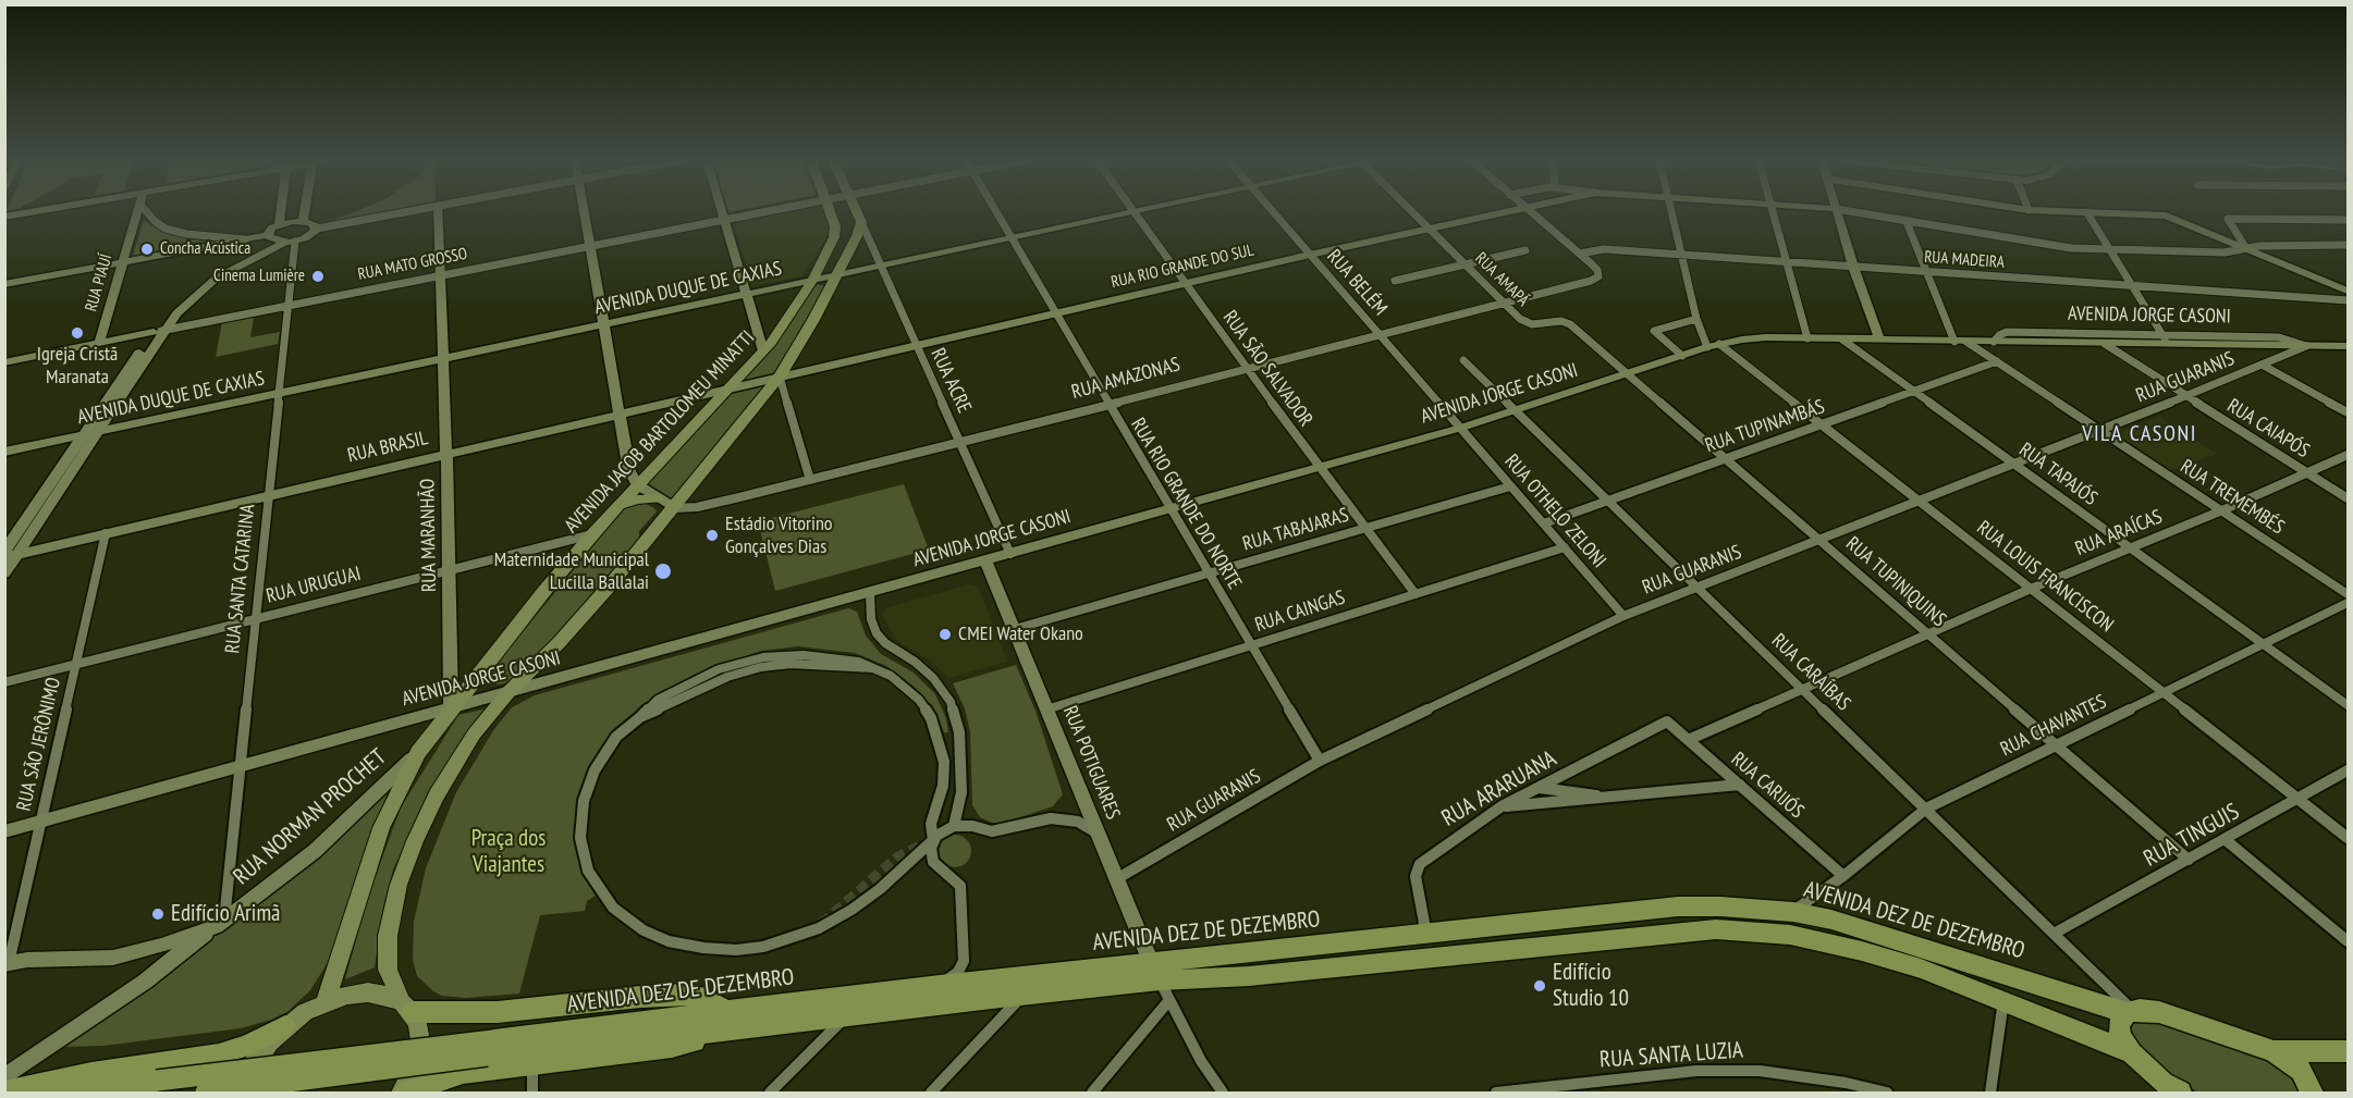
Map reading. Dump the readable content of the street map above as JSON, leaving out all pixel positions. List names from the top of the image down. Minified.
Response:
{"streets":{"highway":["AVENIDA DEZ DE DEZEMBRO"],"main road":["AVENIDA JACOB BARTOLOMEU MINATTI"],"street":["RUA MADEIRA","RUA MATO GROSSO","RUA RIO GRANDE DO SUL","RUA AMAPÁ","RUA PIAUÍ","RUA BELÉM","AVENIDA DUQUE DE CAXIAS","AVENIDA JORGE CASONI","RUA SÃO SALVADOR","RUA GUARANIS","RUA AMAZONAS","RUA ACRE","RUA TUPINAMBÁS","RUA CAIAPÓS","RUA BRASIL","RUA TAPAJÓS","RUA TREMEMBÉS","RUA RIO GRANDE DO NORTE","RUA OTHELO ZELONI","RUA TABAJARAS","RUA ARAÍCAS","RUA MARANHÃO","RUA LOUIS FRANCISCON","RUA SANTA CATARINA","RUA TUPINIQUINS","RUA URUGUAI","RUA CAINGAS","RUA CARAÍBAS","RUA CHAVANTES","RUA SÃO JERÔNIMO","RUA POTIGUARES","RUA CARIJÓS","RUA ARARUANA","RUA NORMAN PROCHET","RUA TINGUIS","RUA SANTA LUZIA"]},"crossings":[["RUA MADEIRA","RUA AMAZONAS"],["RUA MATO GROSSO","RUA PIAUÍ"],["RUA MATO GROSSO","RUA MARANHÃO"],["RUA MATO GROSSO","RUA SANTA CATARINA"],["RUA RIO GRANDE DO SUL","RUA AMAPÁ"],["RUA RIO GRANDE DO SUL","RUA BELÉM"],["RUA RIO GRANDE DO SUL","RUA SÃO SALVADOR"],["RUA RIO GRANDE DO SUL","RUA ACRE"],["RUA RIO GRANDE DO SUL","RUA BRASIL"],["RUA RIO GRANDE DO SUL","RUA RIO GRANDE DO NORTE"],["RUA AMAPÁ","RUA AMAZONAS"],["RUA AMAPÁ","RUA TUPINIQUINS"],["RUA BELÉM","AVENIDA JORGE CASONI"],["RUA BELÉM","RUA AMAZONAS"],["RUA BELÉM","RUA OTHELO ZELONI"],["AVENIDA DUQUE DE CAXIAS","RUA SÃO SALVADOR"],["AVENIDA DUQUE DE CAXIAS","RUA ACRE"],["AVENIDA DUQUE DE CAXIAS","AVENIDA JACOB BARTOLOMEU MINATTI"],["AVENIDA DUQUE DE CAXIAS","RUA RIO GRANDE DO NORTE"],["AVENIDA DUQUE DE CAXIAS","RUA MARANHÃO"],["AVENIDA DUQUE DE CAXIAS","RUA SANTA CATARINA"],["AVENIDA JORGE CASONI","RUA SÃO SALVADOR"],["AVENIDA JORGE CASONI","RUA GUARANIS"],["AVENIDA JORGE CASONI","RUA ACRE"],["AVENIDA JORGE CASONI","RUA CAIAPÓS"],["AVENIDA JORGE CASONI","AVENIDA JACOB BARTOLOMEU MINATTI"],["AVENIDA JORGE CASONI","RUA TAPAJÓS"],["AVENIDA JORGE CASONI","RUA TREMEMBÉS"],["AVENIDA JORGE CASONI","RUA RIO GRANDE DO NORTE"],["AVENIDA JORGE CASONI","RUA OTHELO ZELONI"],["AVENIDA JORGE CASONI","RUA MARANHÃO"],["AVENIDA JORGE CASONI","RUA LOUIS FRANCISCON"],["AVENIDA JORGE CASONI","RUA SANTA CATARINA"],["AVENIDA JORGE CASONI","RUA TUPINIQUINS"],["AVENIDA JORGE CASONI","RUA CARAÍBAS"],["AVENIDA JORGE CASONI","RUA SÃO JERÔNIMO"],["AVENIDA JORGE CASONI","RUA POTIGUARES"],["RUA SÃO SALVADOR","RUA AMAZONAS"],["RUA SÃO SALVADOR","RUA TABAJARAS"],["RUA SÃO SALVADOR","RUA CAINGAS"],["RUA GUARANIS","RUA CAIAPÓS"],["RUA GUARANIS","RUA TAPAJÓS"],["RUA GUARANIS","RUA TREMEMBÉS"],["RUA GUARANIS","RUA RIO GRANDE DO NORTE"],["RUA GUARANIS","RUA OTHELO ZELONI"],["RUA GUARANIS","RUA LOUIS FRANCISCON"],["RUA GUARANIS","RUA TUPINIQUINS"],["RUA GUARANIS","RUA CARAÍBAS"],["RUA GUARANIS","RUA POTIGUARES"],["RUA AMAZONAS","RUA ACRE"],["RUA AMAZONAS","RUA RIO GRANDE DO NORTE"],["RUA TUPINAMBÁS","RUA TAPAJÓS"],["RUA TUPINAMBÁS","RUA TREMEMBÉS"],["RUA TUPINAMBÁS","RUA OTHELO ZELONI"],["RUA TUPINAMBÁS","RUA LOUIS FRANCISCON"],["RUA TUPINAMBÁS","RUA TUPINIQUINS"],["RUA TUPINAMBÁS","RUA CARAÍBAS"],["RUA CAIAPÓS","RUA ARAÍCAS"],["AVENIDA JACOB BARTOLOMEU MINATTI","RUA BRASIL"],["AVENIDA JACOB BARTOLOMEU MINATTI","RUA MARANHÃO"],["AVENIDA JACOB BARTOLOMEU MINATTI","RUA URUGUAI"],["AVENIDA JACOB BARTOLOMEU MINATTI","RUA NORMAN PROCHET"],["RUA BRASIL","RUA MARANHÃO"],["RUA BRASIL","RUA SANTA CATARINA"],["RUA BRASIL","RUA SÃO JERÔNIMO"],["RUA TAPAJÓS","RUA ARAÍCAS"],["RUA TAPAJÓS","RUA CHAVANTES"],["RUA TREMEMBÉS","RUA ARAÍCAS"],["RUA RIO GRANDE DO NORTE","RUA TABAJARAS"],["RUA RIO GRANDE DO NORTE","RUA CAINGAS"],["RUA OTHELO ZELONI","RUA TABAJARAS"],["RUA OTHELO ZELONI","RUA CAINGAS"],["RUA TABAJARAS","RUA POTIGUARES"],["RUA ARAÍCAS","RUA LOUIS FRANCISCON"],["RUA ARAÍCAS","RUA TUPINIQUINS"],["RUA ARAÍCAS","RUA CARAÍBAS"],["RUA ARAÍCAS","RUA CARIJÓS"],["RUA MARANHÃO","RUA URUGUAI"],["RUA LOUIS FRANCISCON","RUA CHAVANTES"],["RUA LOUIS FRANCISCON","RUA TINGUIS"],["RUA SANTA CATARINA","RUA URUGUAI"],["RUA SANTA CATARINA","RUA NORMAN PROCHET"],["RUA TUPINIQUINS","RUA CHAVANTES"],["RUA TUPINIQUINS","RUA TINGUIS"],["RUA URUGUAI","RUA SÃO JERÔNIMO"],["RUA CAINGAS","RUA POTIGUARES"],["RUA CARAÍBAS","RUA CHAVANTES"],["RUA CARAÍBAS","RUA TINGUIS"],["RUA CARAÍBAS","AVENIDA DEZ DE DEZEMBRO"],["RUA CHAVANTES","RUA CARIJÓS"],["RUA CHAVANTES","AVENIDA DEZ DE DEZEMBRO"],["RUA SÃO JERÔNIMO","RUA NORMAN PROCHET"],["RUA POTIGUARES","AVENIDA DEZ DE DEZEMBRO"],["RUA CARIJÓS","RUA ARARUANA"],["RUA ARARUANA","AVENIDA DEZ DE DEZEMBRO"]],"districts":["VILA CASONI"],"parks":["Praça dos Viajantes"],"places":["Concha Acústica","Cinema Lumière","Igreja Cristã Maranata","Estádio Vitorino Gonçalves Dias","Maternidade Municipal Lucilla Ballalai","CMEI Water Okano","Edifício Arimã","Edifício Studio 10"]}
